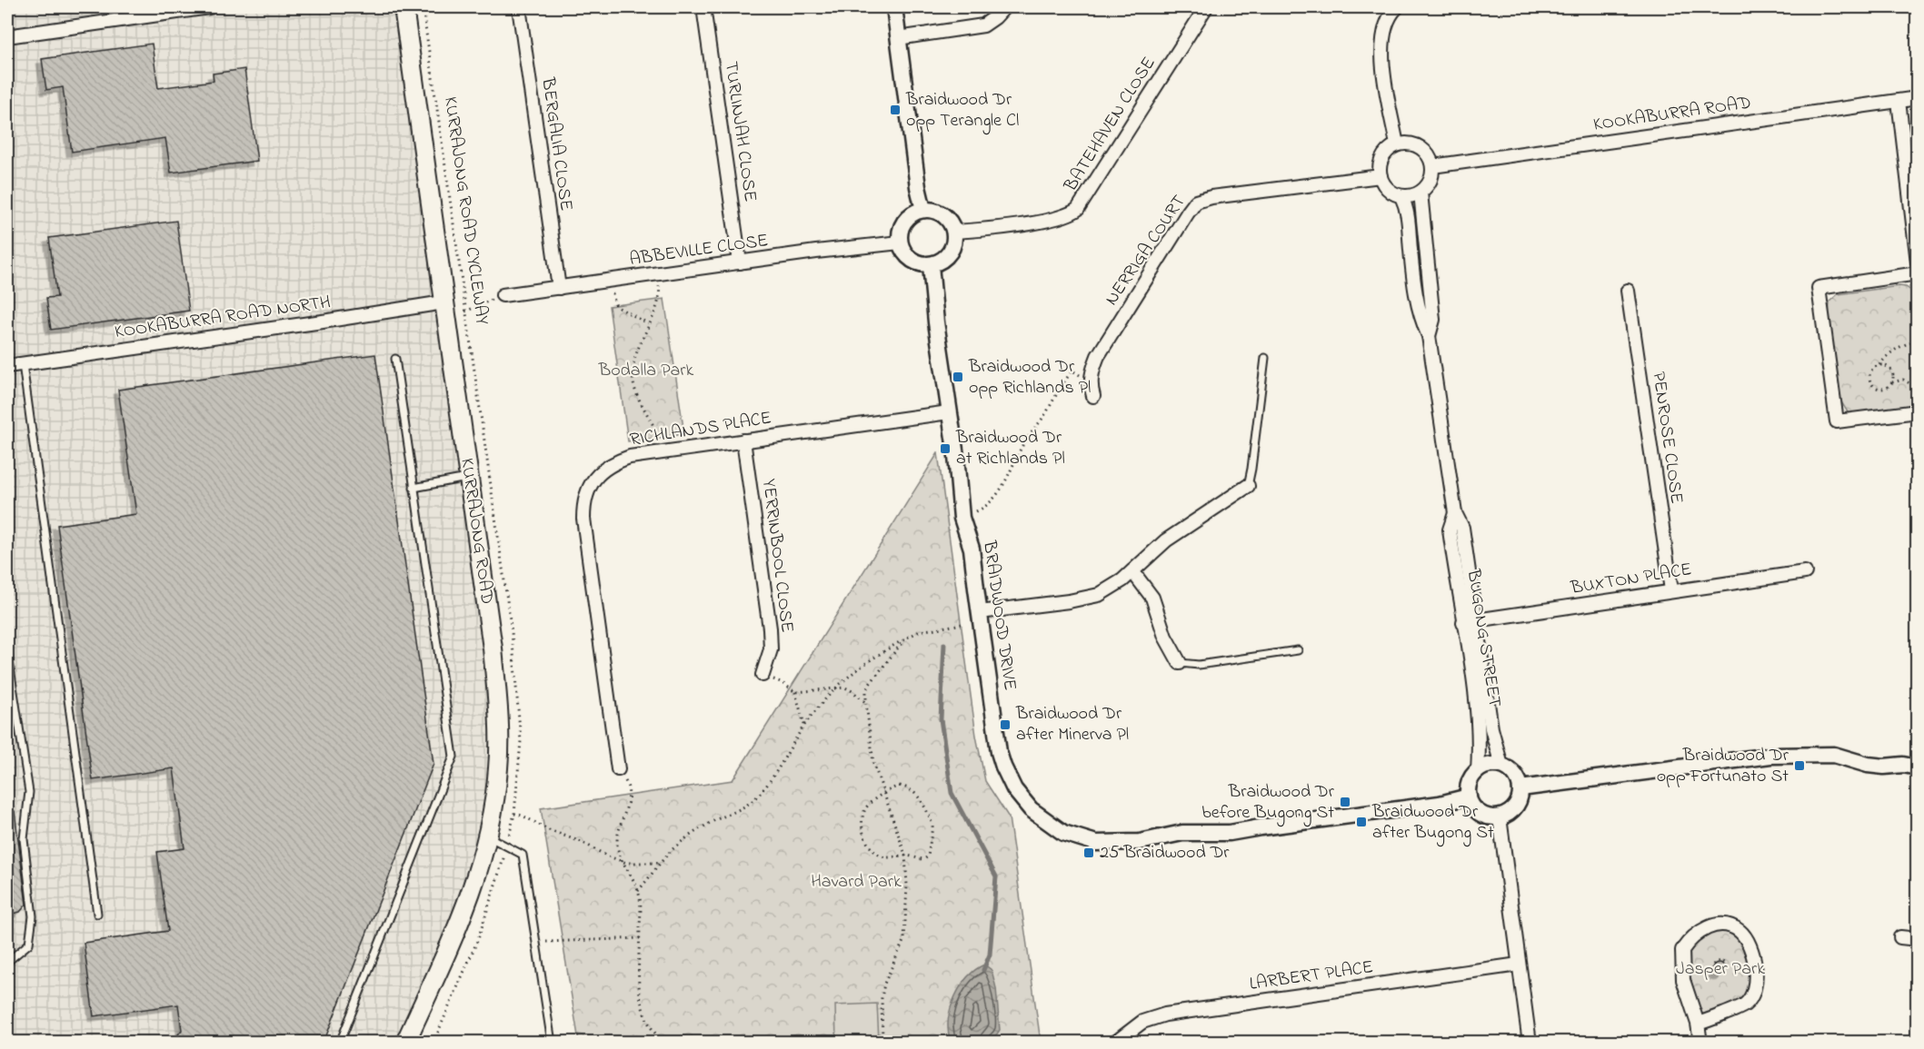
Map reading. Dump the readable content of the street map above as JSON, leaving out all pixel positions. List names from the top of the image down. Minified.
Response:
{"streets":{"main road":["KURRAJONG ROAD"],"street":["KOOKABURRA ROAD","BATEHAVEN CLOSE","TURLINJAH CLOSE","BERGALIA CLOSE","ABBEVILLE CLOSE","NERRIGA COURT","KOOKABURRA ROAD NORTH","RICHLANDS PLACE","PENROSE CLOSE","YERRINBOOL CLOSE","BUXTON PLACE","BRAIDWOOD DRIVE","BUGONG STREET","LARBERT PLACE"],"path":["KURRAJONG ROAD CYCLEWAY"]},"crossings":[["KOOKABURRA ROAD","NERRIGA COURT"],["KOOKABURRA ROAD","BUGONG STREET"],["BATEHAVEN CLOSE","ABBEVILLE CLOSE"],["BATEHAVEN CLOSE","BRAIDWOOD DRIVE"],["TURLINJAH CLOSE","ABBEVILLE CLOSE"],["BERGALIA CLOSE","ABBEVILLE CLOSE"],["ABBEVILLE CLOSE","BRAIDWOOD DRIVE"],["NERRIGA COURT","BUGONG STREET"],["KOOKABURRA ROAD NORTH","KURRAJONG ROAD"],["RICHLANDS PLACE","YERRINBOOL CLOSE"],["RICHLANDS PLACE","BRAIDWOOD DRIVE"],["PENROSE CLOSE","BUXTON PLACE"],["BUXTON PLACE","BUGONG STREET"],["BRAIDWOOD DRIVE","BUGONG STREET"]],"parks":["Bodalla Park","Havard Park","Jasper Park"],"places":{"transit":["Braidwood Dr opp Terangle Cl","Braidwood Dr opp Richlands Pl","Braidwood Dr at Richlands Pl","Braidwood Dr after Minerva Pl","Braidwood Dr opp Fortunato St","Braidwood Dr before Bugong St","Braidwood Dr after Bugong St","25 Braidwood Dr"]}}
